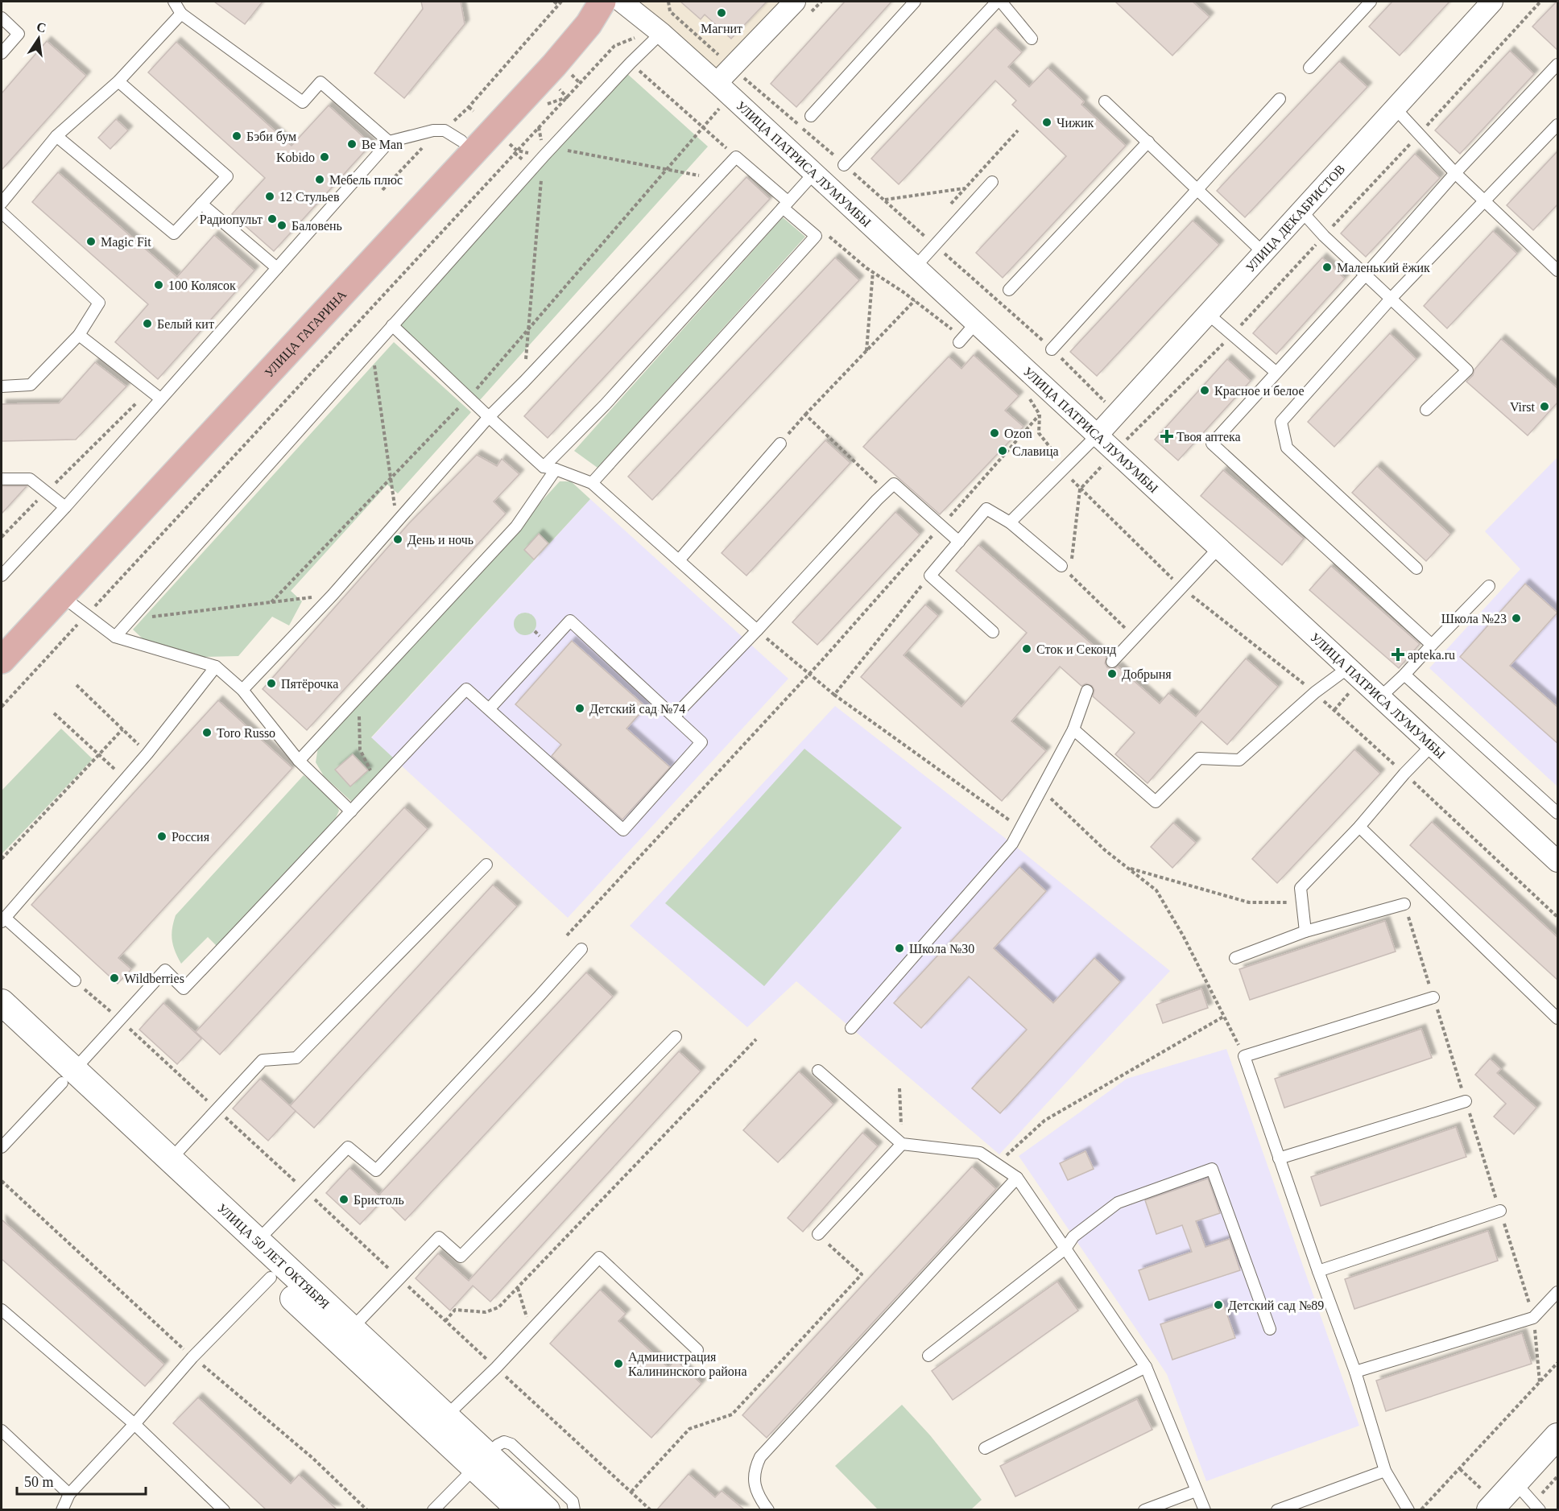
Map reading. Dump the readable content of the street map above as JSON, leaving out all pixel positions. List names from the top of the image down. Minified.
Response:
{"streets":{"main road":["УЛИЦА ГАГАРИНА"],"street":["УЛИЦА ПАТРИСА ЛУМУМБЫ","УЛИЦА ДЕКАБРИСТОВ","УЛИЦА 50 ЛЕТ ОКТЯБРЯ"]},"crossings":[["УЛИЦА ПАТРИСА ЛУМУМБЫ","УЛИЦА ДЕКАБРИСТОВ"]],"places":{"other":["Магнит","Чижик","Бэби бум","Be Man","Kobido","Мебель плюс","12 Стульев","Радиопульт","Баловень","Magic Fit","Маленький ёжик","100 Колясок","Белый кит","Красное и белое","Virst","Ozon","Славица","День и ночь","Школа №23","Сток и Секонд","Добрыня","Пятёрочка","Детский сад №74","Toro Russo","Россия","Школа №30","Wildberries","Бристоль","Детский сад №89","Администрация Калининского района"],"health":["Твоя аптека","apteka.ru"]},"scale_bar":"50 m","north":"top"}
